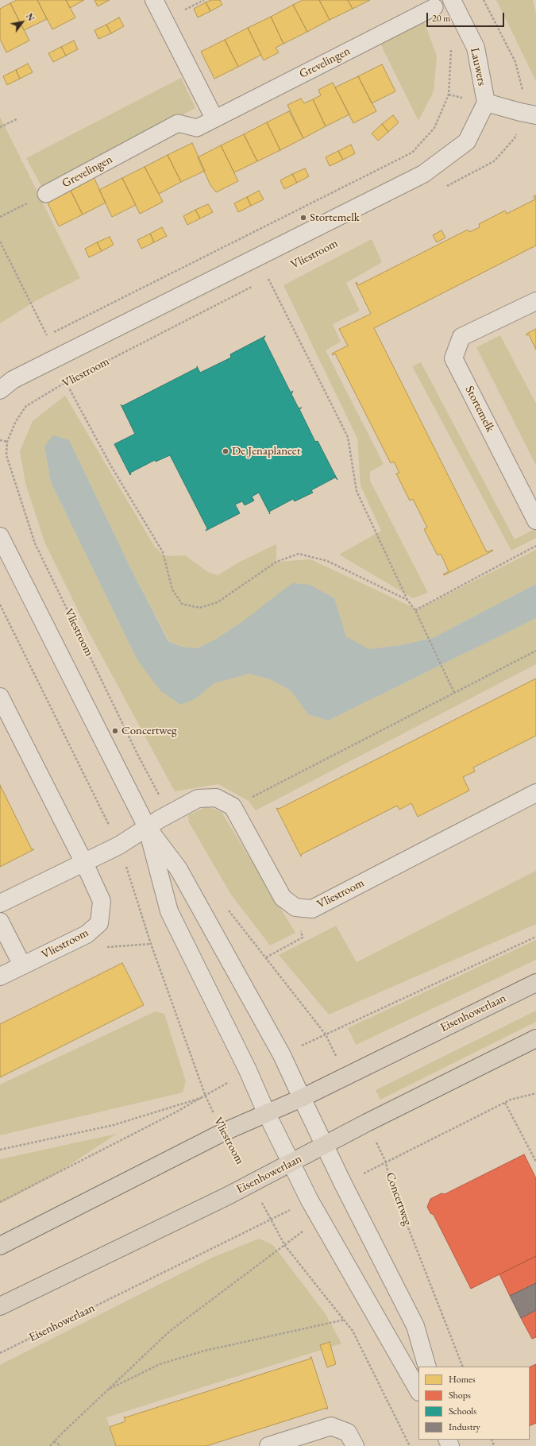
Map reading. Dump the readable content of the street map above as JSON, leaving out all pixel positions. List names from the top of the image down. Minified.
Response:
{"streets":{"main road":["Eisenhowerlaan"],"street":["Grevelingen","Lauwers","Vliestroom","Stortemelk"],"path":["Concertweg"]},"crossings":[["Lauwers","Vliestroom"],["Vliestroom","Eisenhowerlaan"],["Eisenhowerlaan","Concertweg"]],"places":["Stortemelk","De Jenaplaneet","Concertweg"],"legend":["Homes","Shops","Schools","Industry"],"scale_bar":"20 m","north":"top right"}
